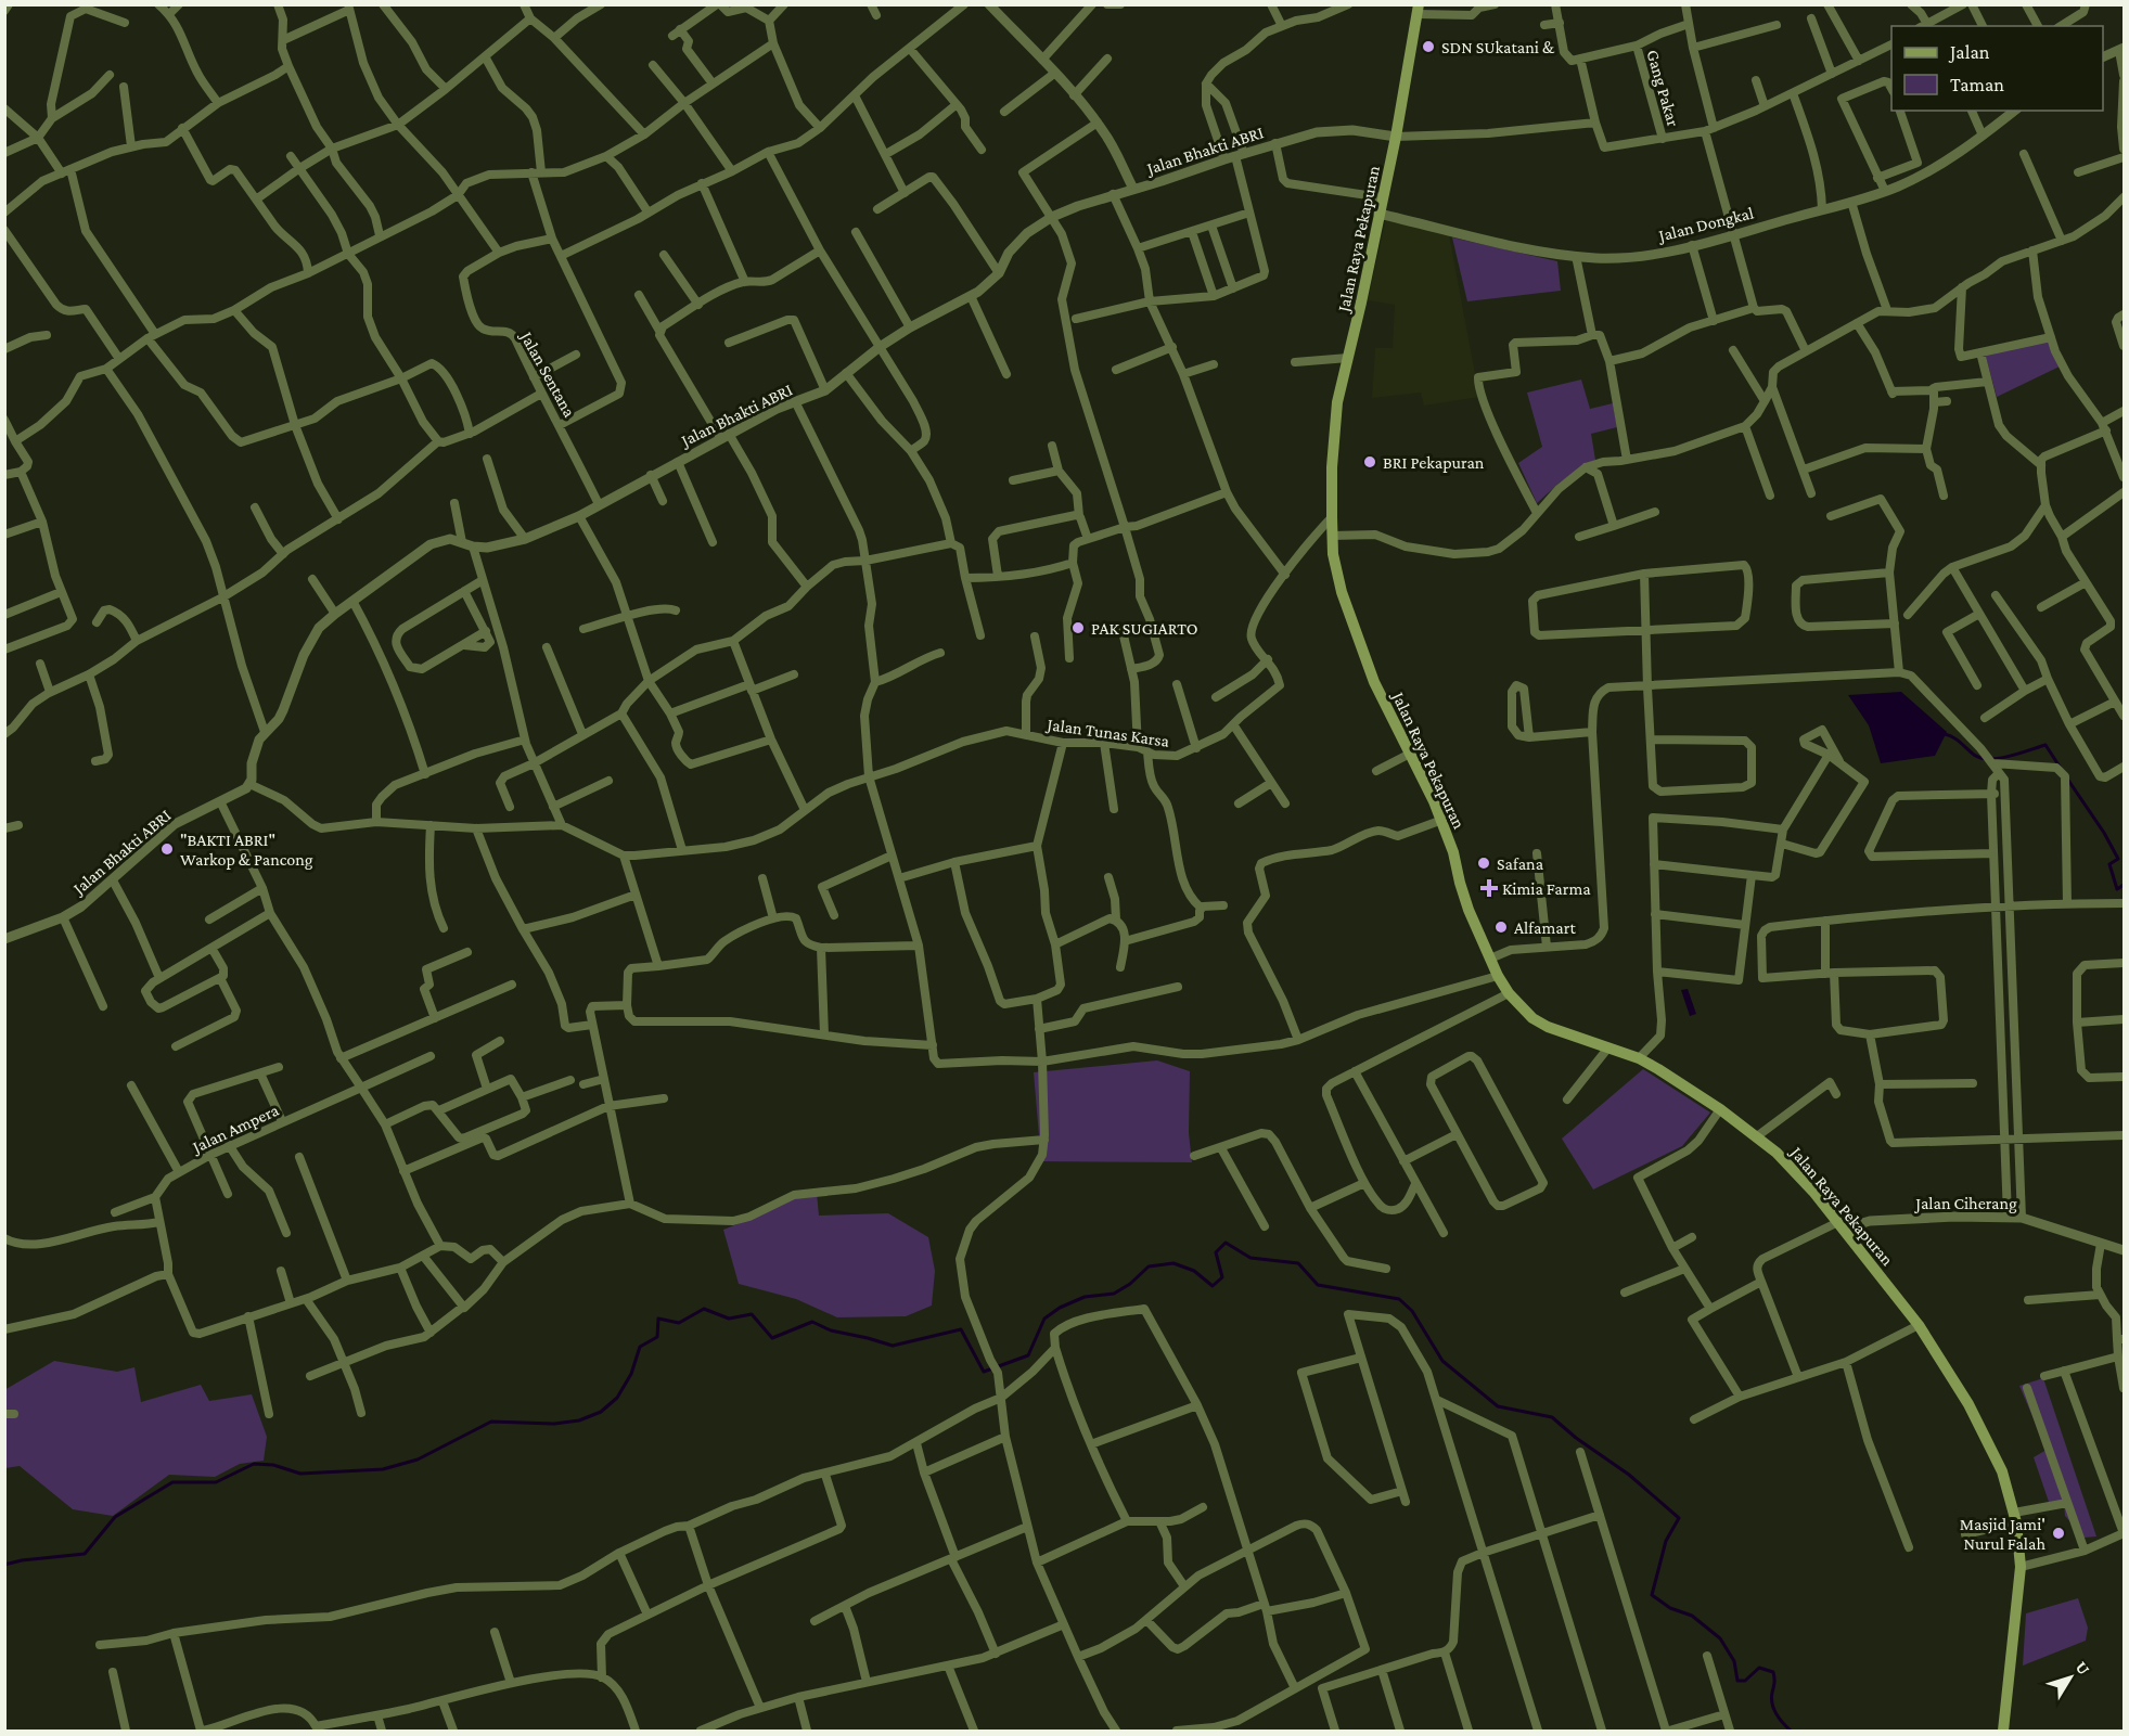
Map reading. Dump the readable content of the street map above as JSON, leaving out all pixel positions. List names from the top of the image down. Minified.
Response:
{"streets":{"main road":["Jalan Raya Pekapuran"],"street":["Gang Pakar","Jalan Bhakti ABRI","Jalan Dongkal","Jalan Sentana","Jalan Tunas Karsa","Jalan Ampera","Jalan Ciherang"]},"crossings":[["Jalan Bhakti ABRI","Jalan Raya Pekapuran"],["Jalan Bhakti ABRI","Jalan Sentana"],["Jalan Dongkal","Jalan Raya Pekapuran"],["Jalan Raya Pekapuran","Jalan Tunas Karsa"],["Jalan Raya Pekapuran","Jalan Ciherang"]],"places":{"other":["SDN SUkatani &","BRI Pekapuran","PAK SUGIARTO","\"BAKTI ABRI\" Warkop & Pancong","Safana","Alfamart","Masjid Jami' Nurul Falah"],"health":["Kimia Farma"]},"legend":["Jalan","Taman"],"north":"top right"}
